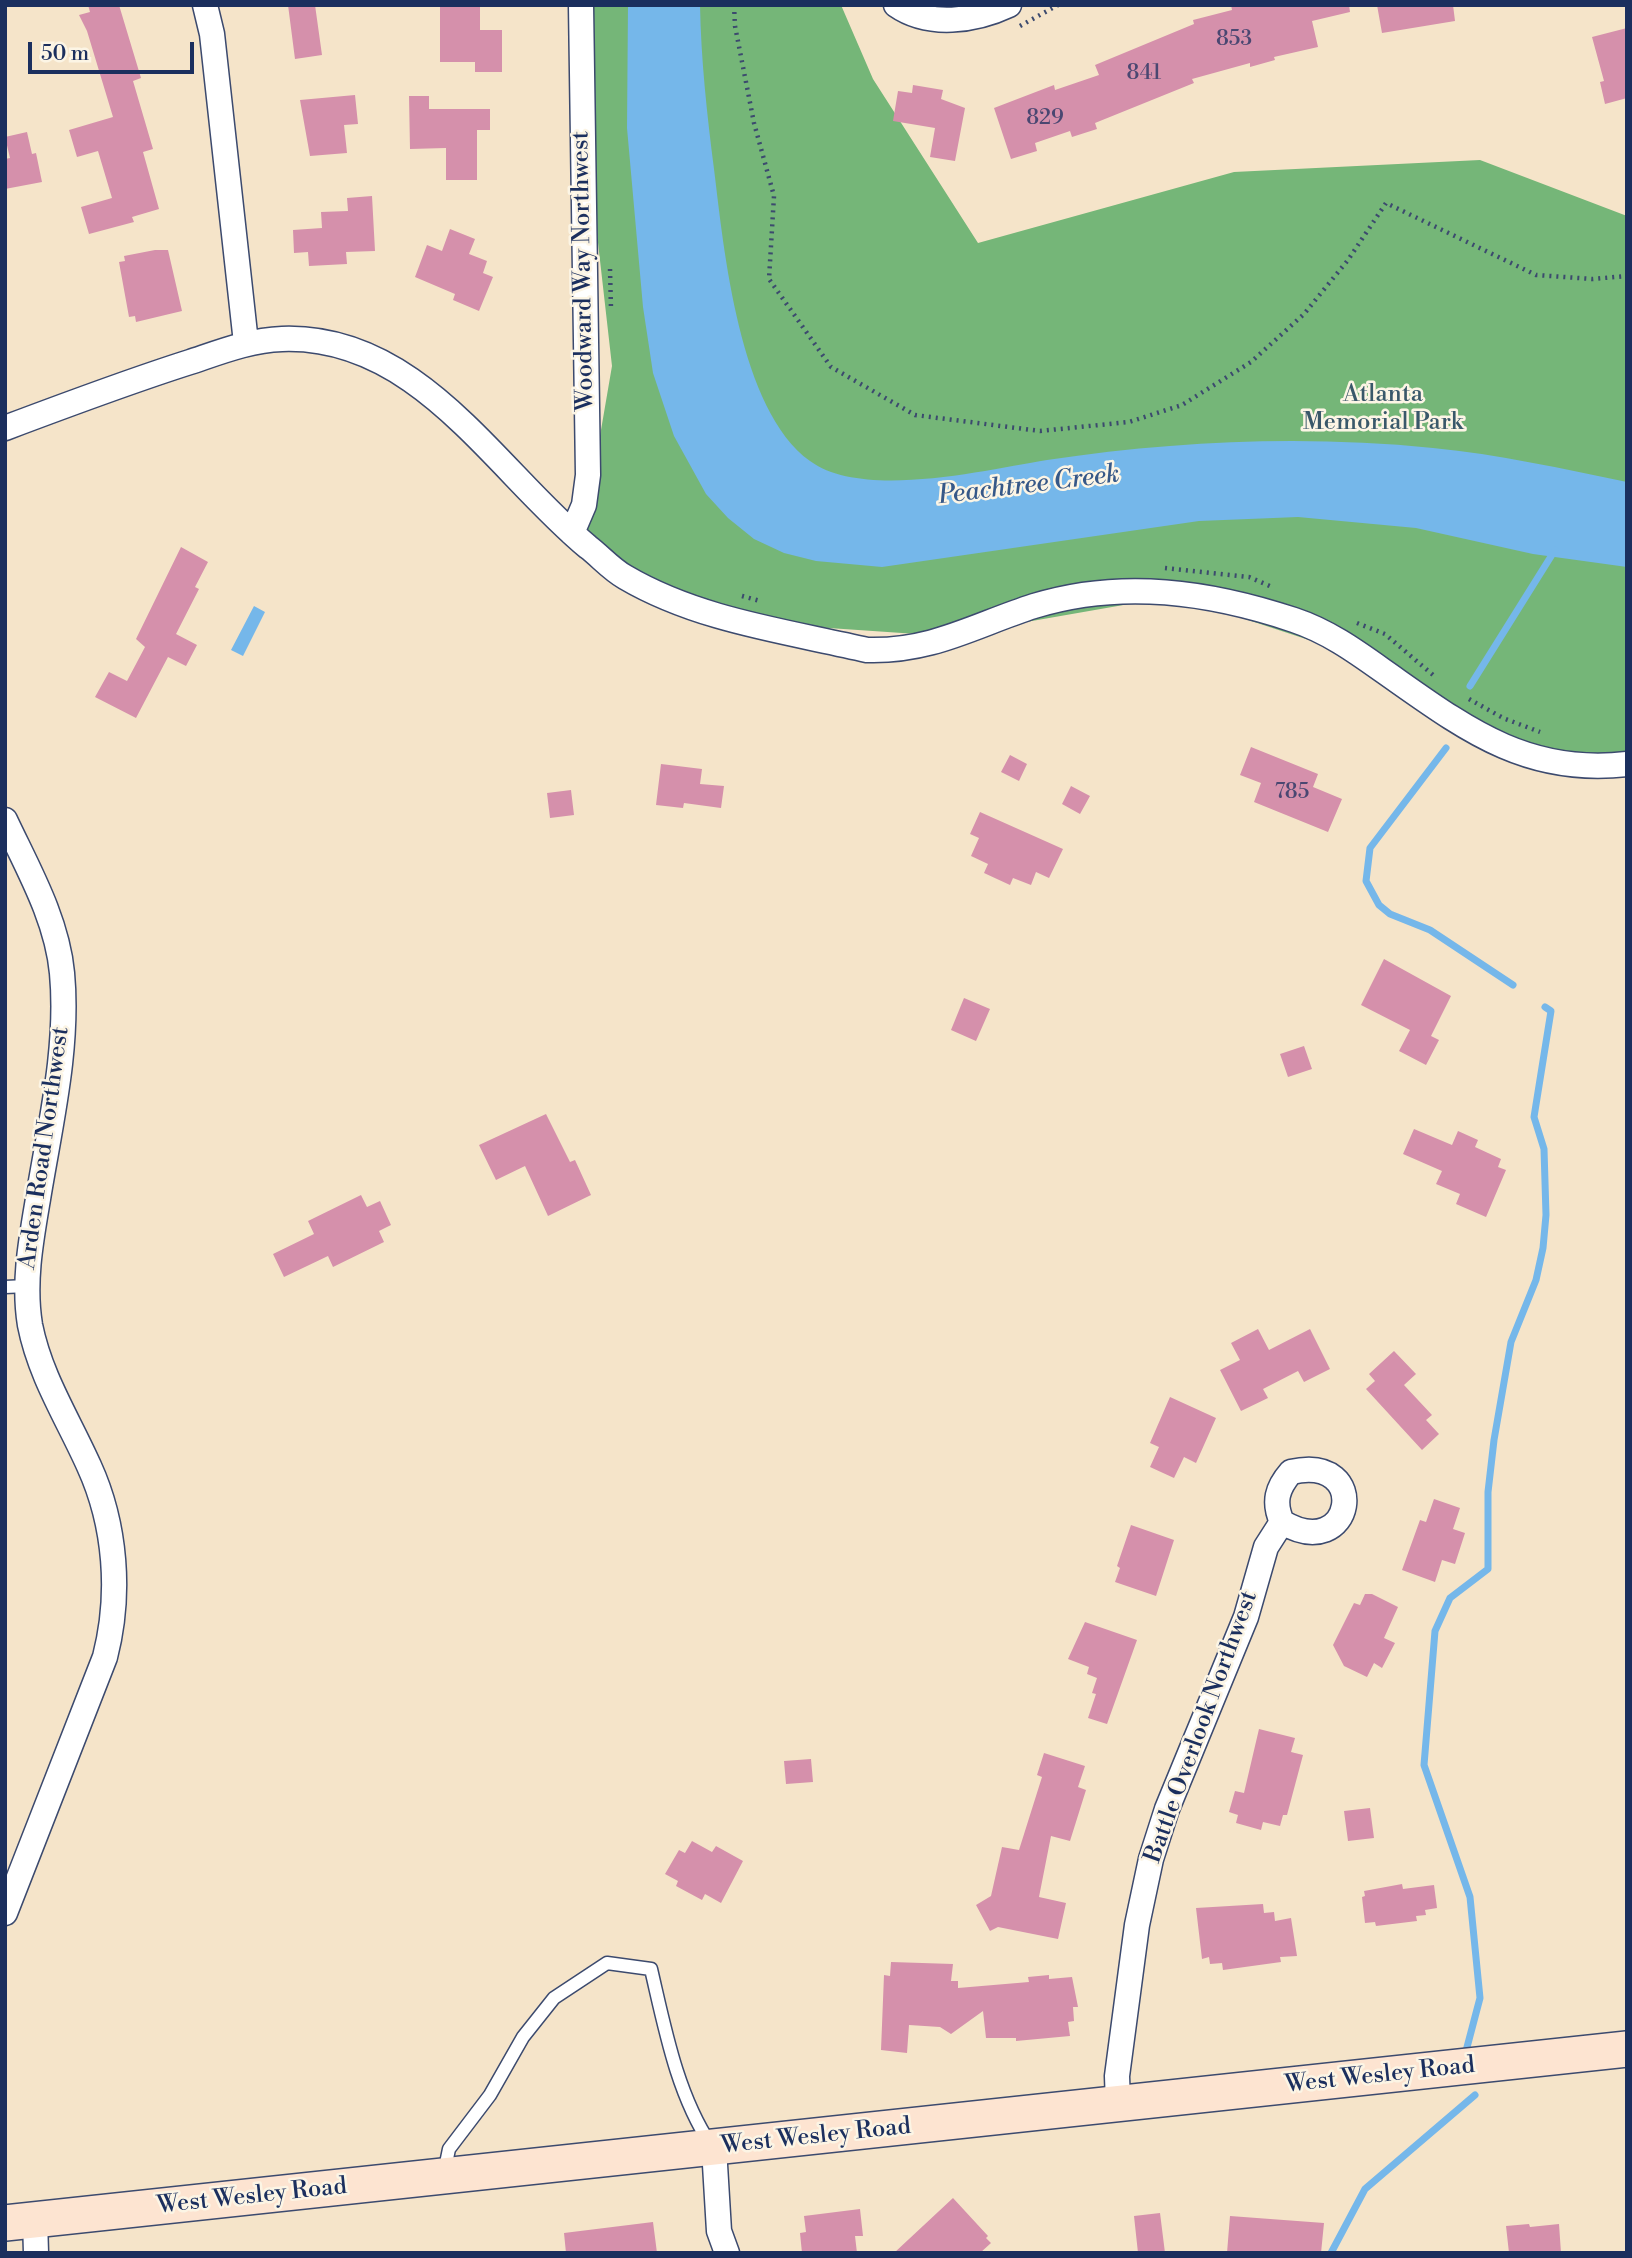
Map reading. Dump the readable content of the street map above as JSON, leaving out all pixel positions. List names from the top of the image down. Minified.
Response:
{"streets":{"street":["Woodward Way Northwest","Arden Road Northwest","Battle Overlook Northwest","West Wesley Road"]},"crossings":[["Battle Overlook Northwest","West Wesley Road"]],"water":["Peachtree Creek"],"parks":["Atlanta Memorial Park"],"house_numbers":["853","841","829","785"],"scale_bar":"50 m"}
